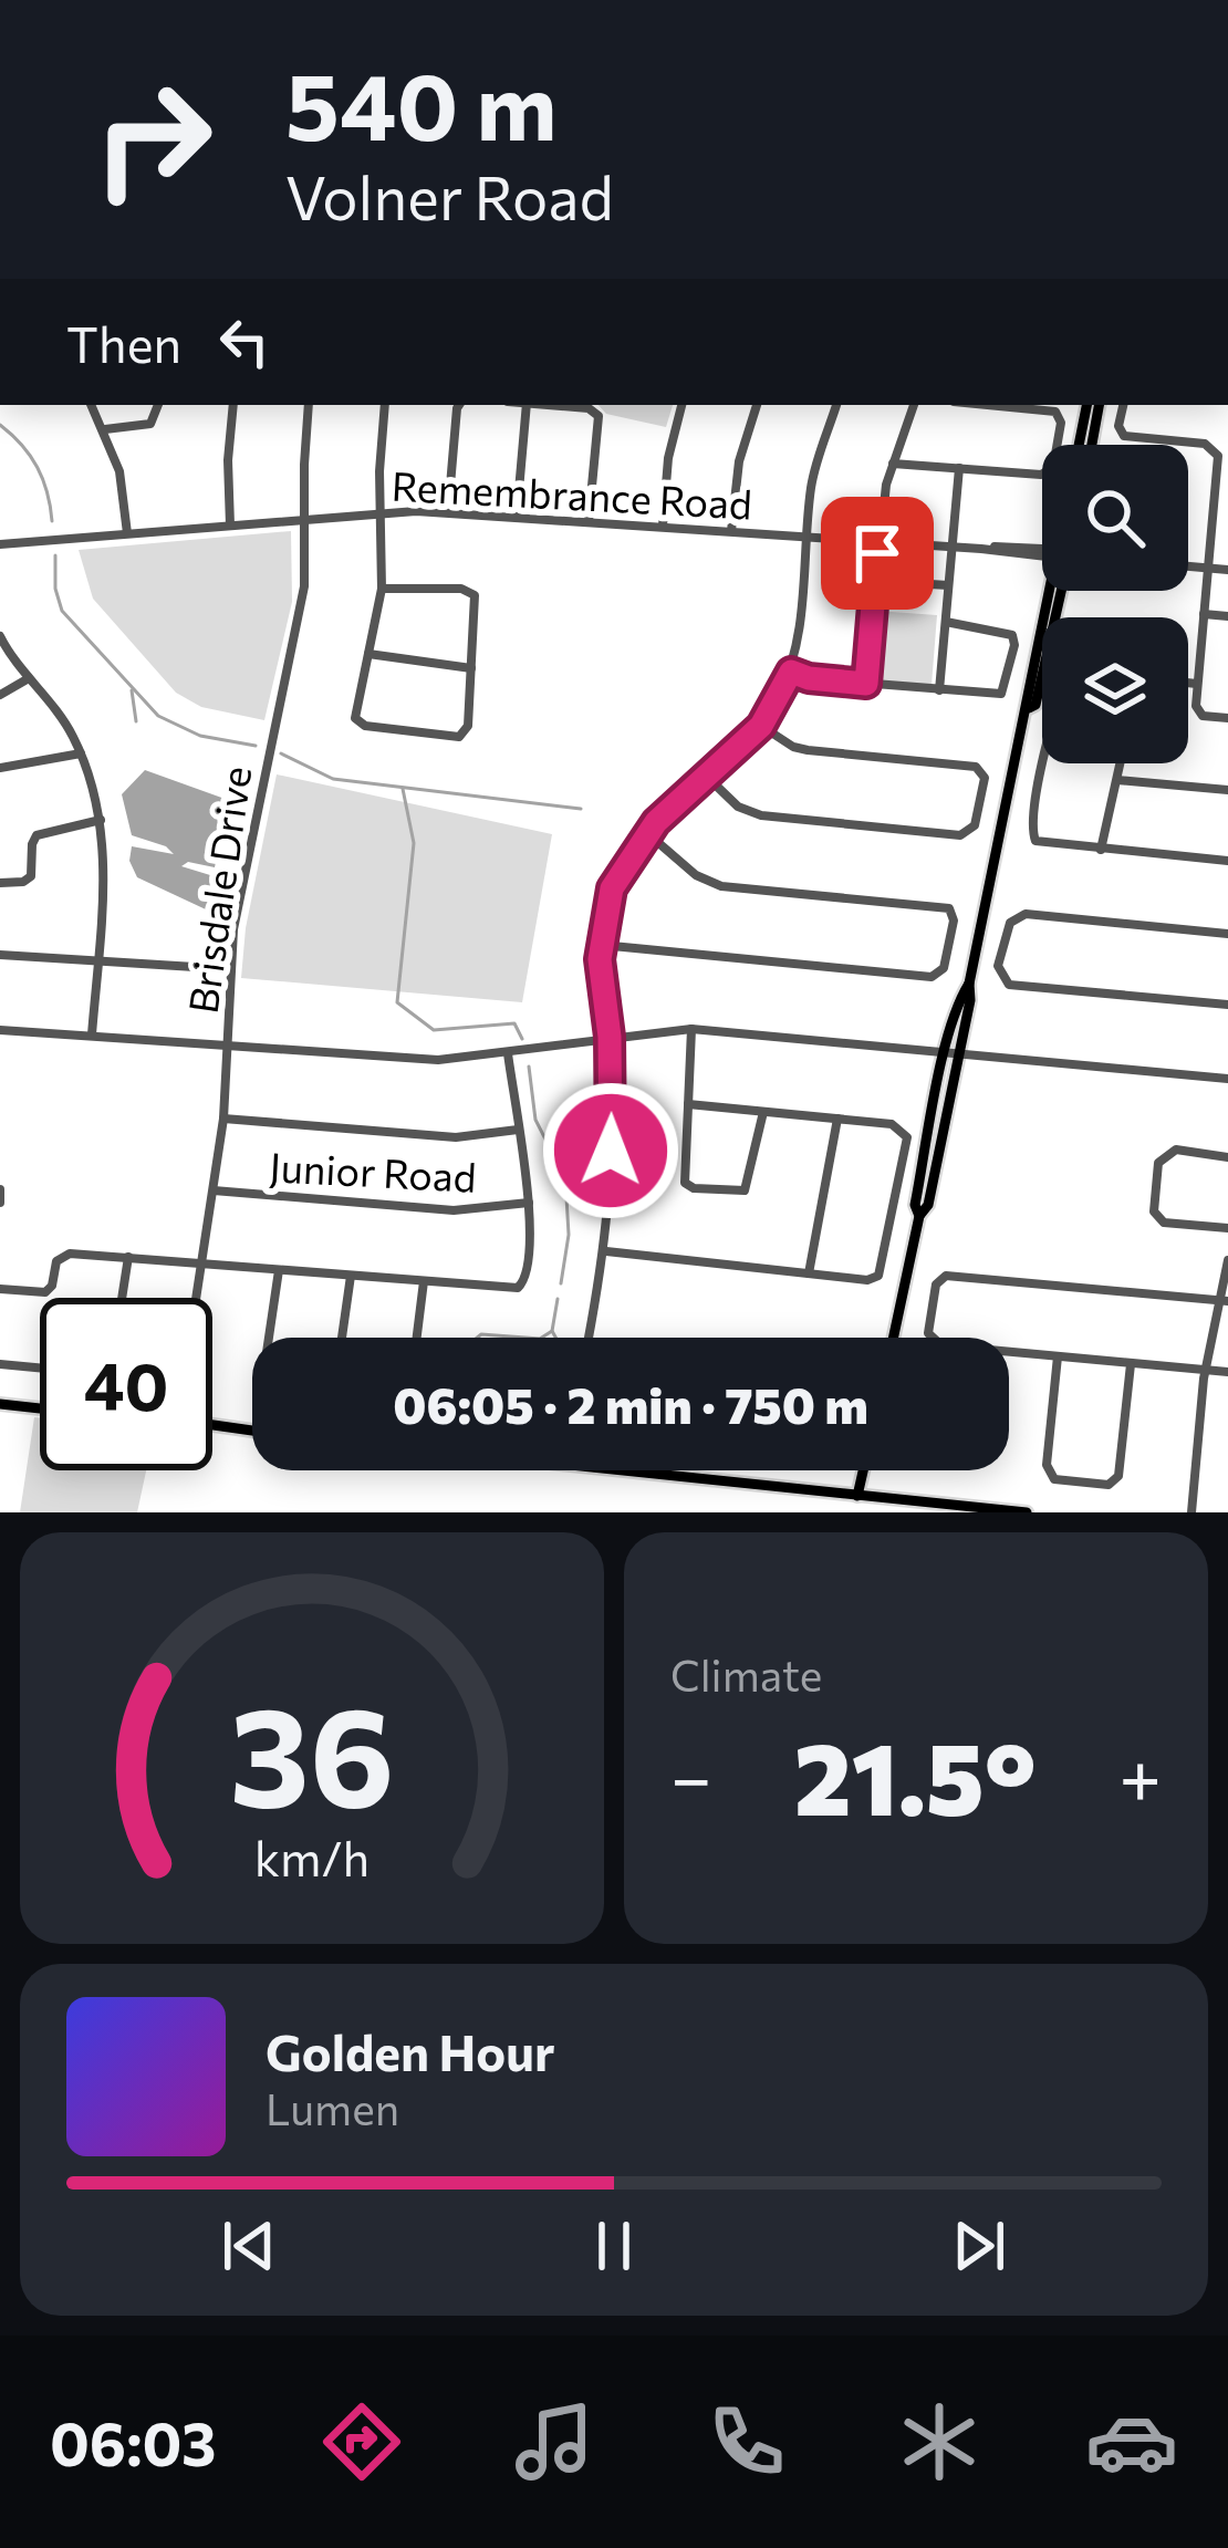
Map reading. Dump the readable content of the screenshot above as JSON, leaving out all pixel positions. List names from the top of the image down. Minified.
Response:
{"streets":{"street":["Remembrance Road","Brisdale Drive","Junior Road"]},"crossings":[["Remembrance Road","Brisdale Drive"],["Brisdale Drive","Junior Road"]],"page":{"turn":["540 m","Volner Road"],"then":"Then","limit":"40","trip":"06:05 · 2 min · 750 m","tile":"Climate","heat":["−","21.5°","+"],"song":["Golden Hour","Lumen"],"tabs":"06:03","gauge":["36","km/h"]}}
